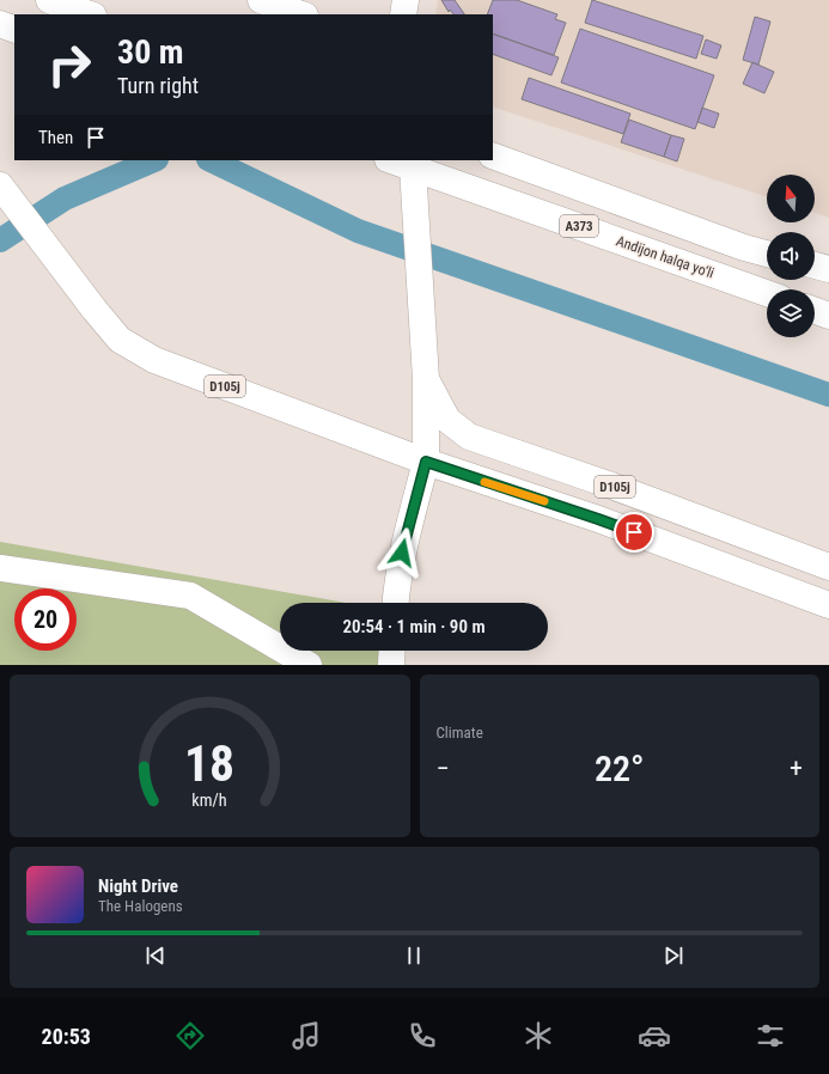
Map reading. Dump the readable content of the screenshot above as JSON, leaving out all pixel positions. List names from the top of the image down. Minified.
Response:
{"streets":{"main road":["A373","Andijon halqa yo‘li","D105j"]},"crossings":[["Andijon halqa yo‘li","D105j"]],"north":"top","page":{"turn":["30 m","Turn right"],"then":"Then","limit":"20","trip":"20:54 · 1 min · 90 m","tile":"Climate","heat":["−","22°","+"],"song":["Night Drive","The Halogens"],"tabs":"20:53","gauge":["18","km/h"]}}
